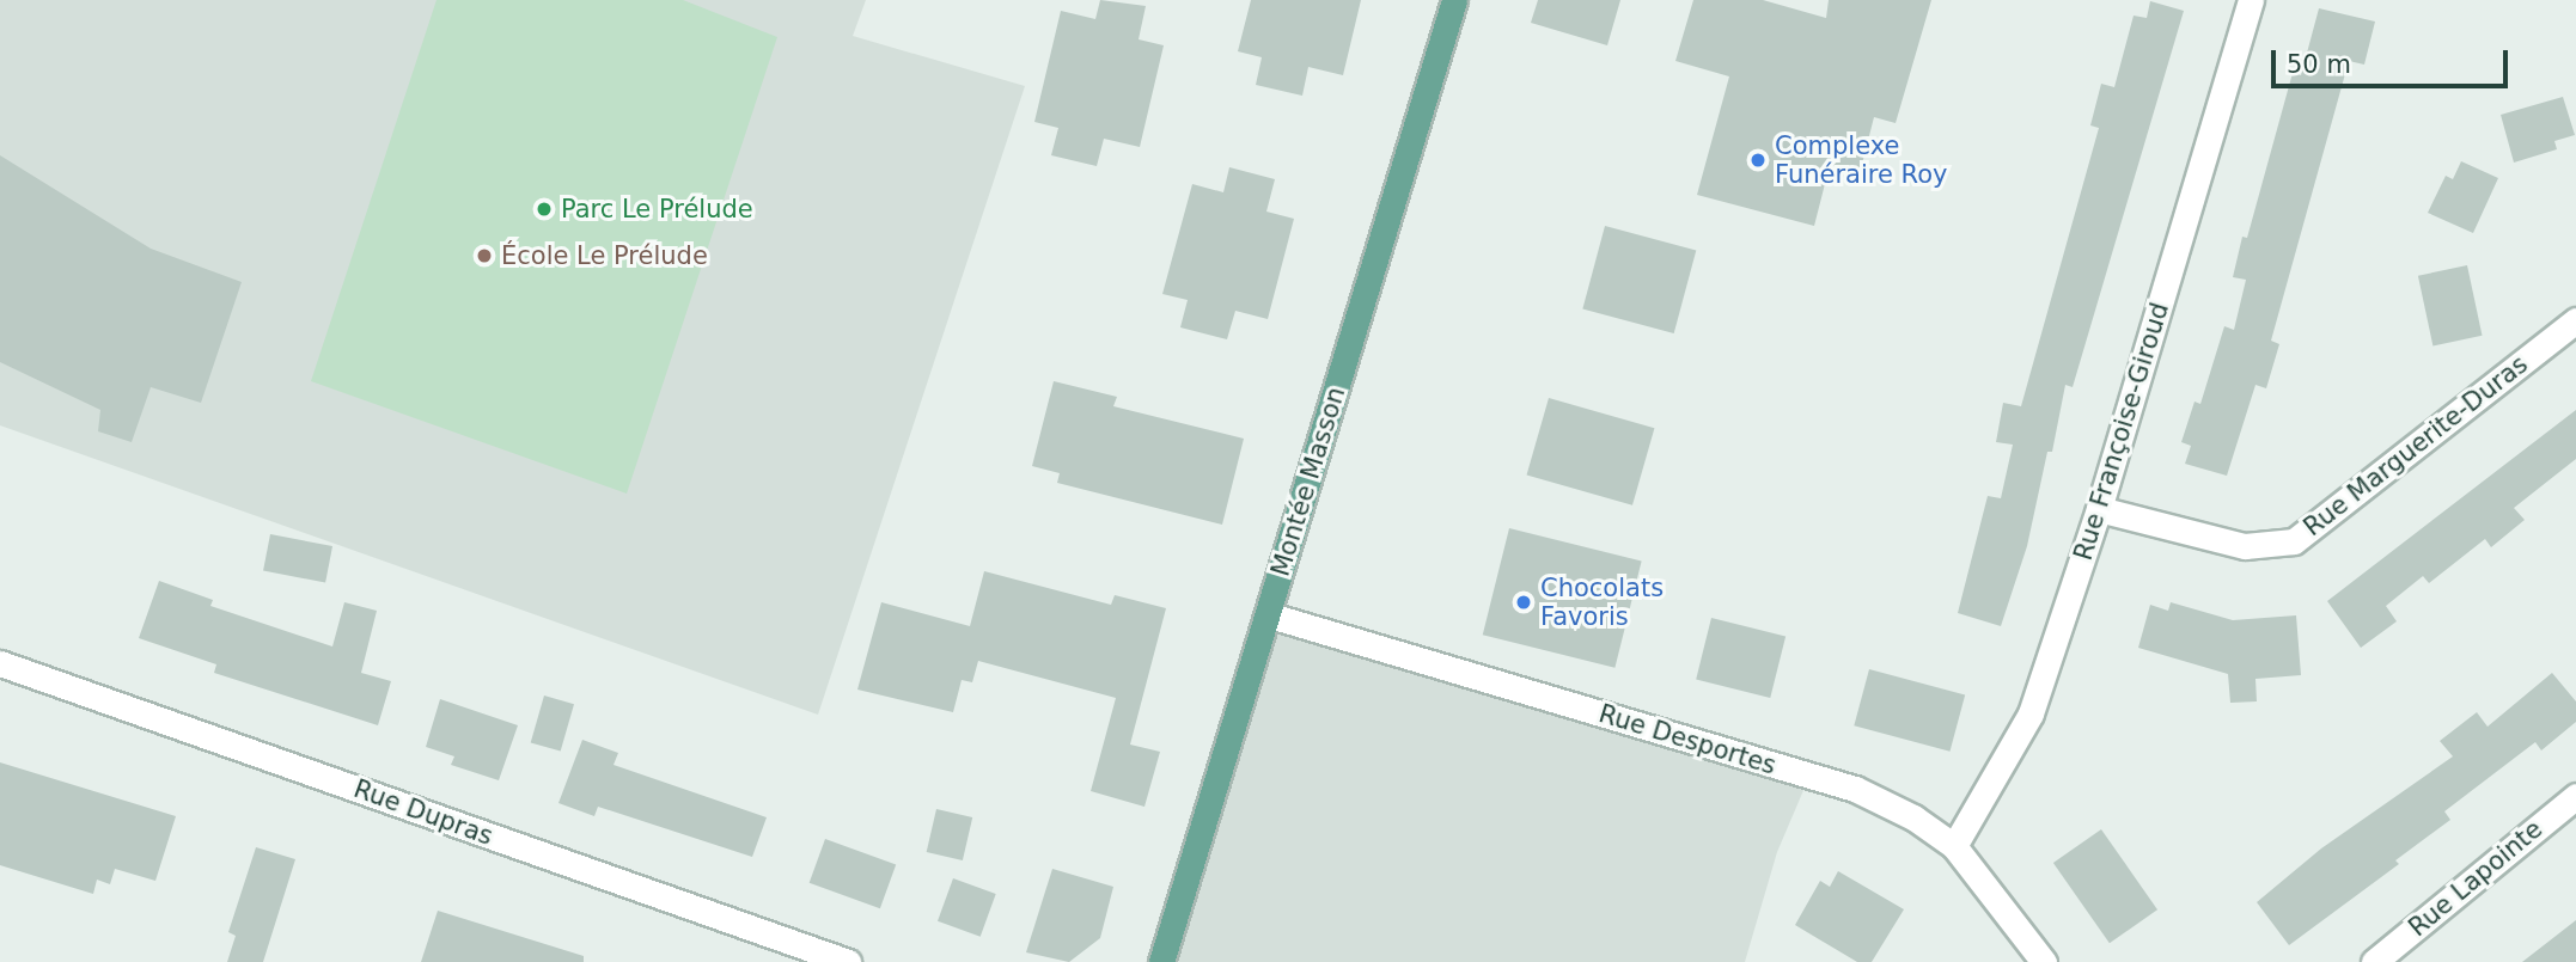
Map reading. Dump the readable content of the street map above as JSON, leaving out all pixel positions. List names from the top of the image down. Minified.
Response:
{"streets":{"main road":["Montée Masson"],"street":["Rue Françoise-Giroud","Rue Marguerite-Duras","Rue Desportes","Rue Dupras","Rue Lapointe"]},"crossings":[["Rue Françoise-Giroud","Rue Marguerite-Duras"],["Rue Françoise-Giroud","Rue Desportes"],["Montée Masson","Rue Desportes"]],"places":["Complexe Funéraire Roy","Parc Le Prélude","École Le Prélude","Chocolats Favoris"],"scale_bar":"50 m"}
